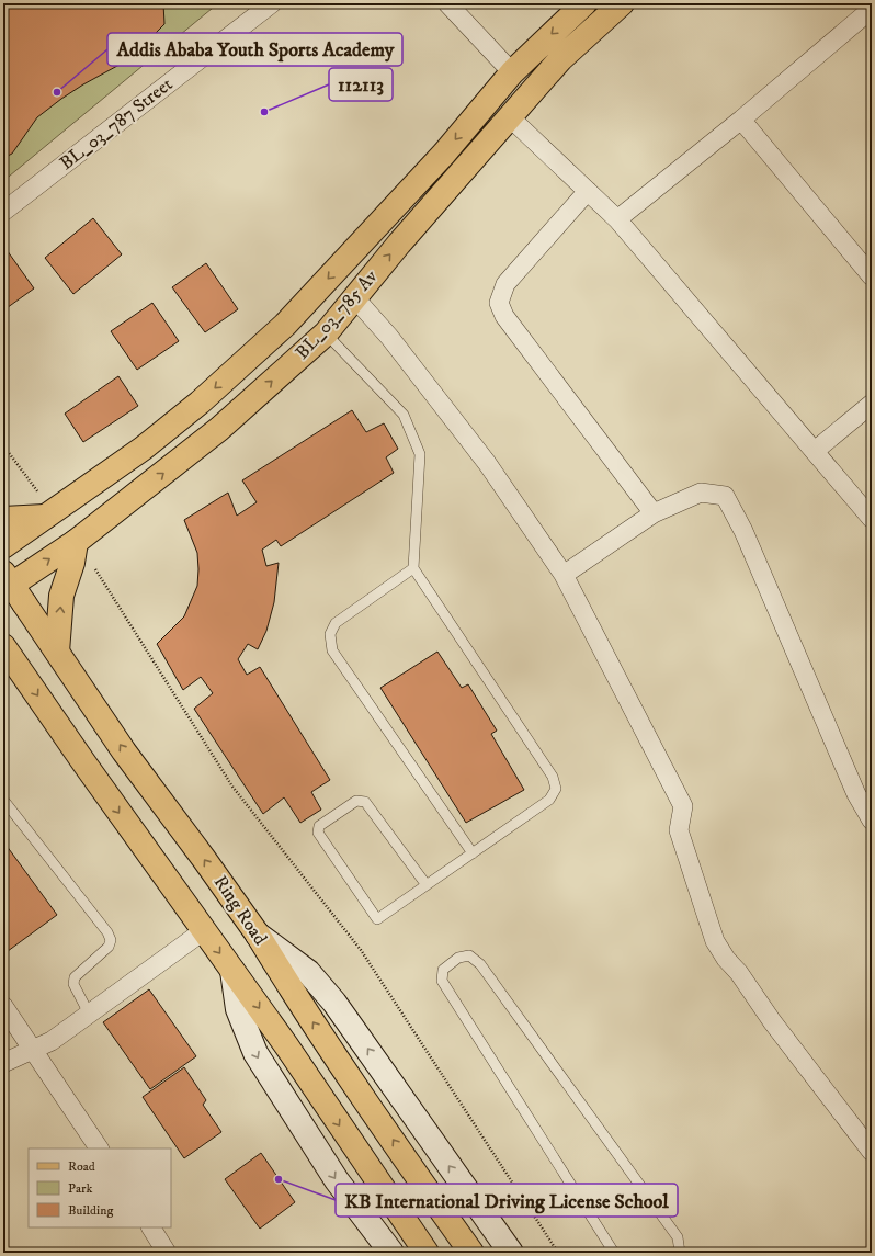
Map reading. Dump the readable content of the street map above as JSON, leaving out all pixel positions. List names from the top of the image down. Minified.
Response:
{"streets":{"main road":["BL_03_785 Av","Ring Road"],"street":["BL_03_787 Street"]},"crossings":[["BL_03_785 Av","Ring Road"]],"places":["Addis Ababa Youth Sports Academy","112113","KB International Driving License School"],"legend":["Road","Park","Building"]}
